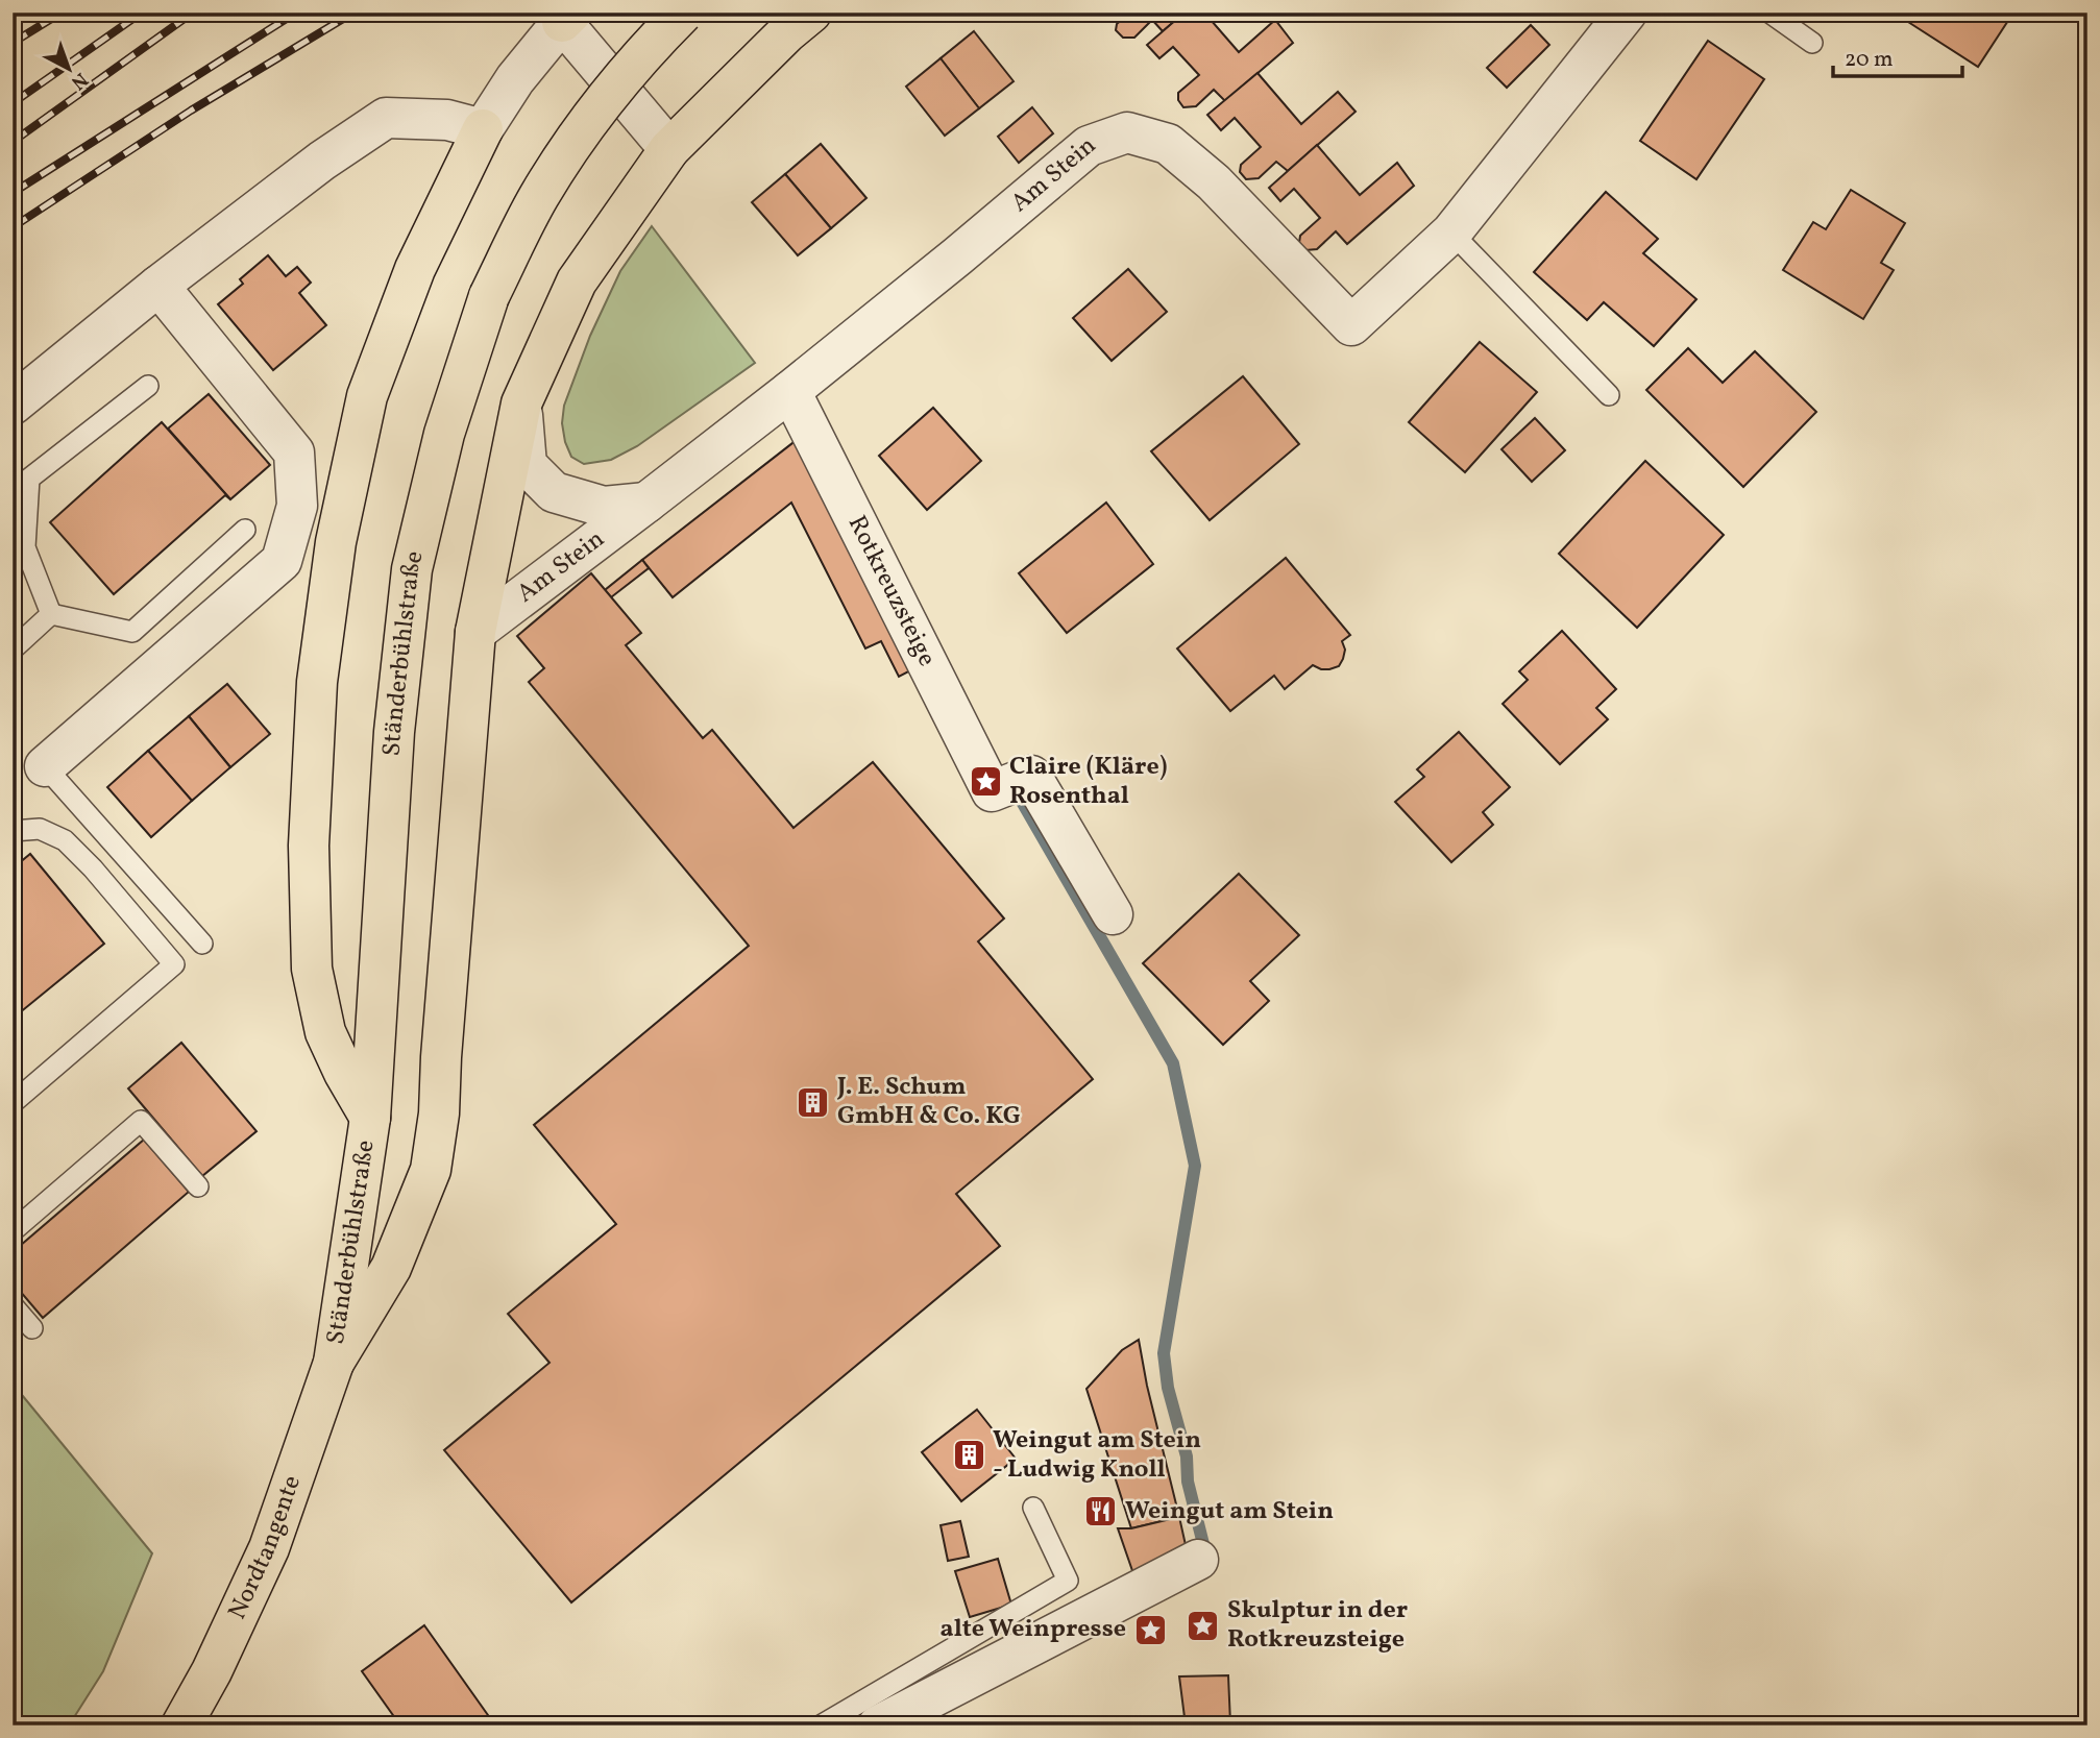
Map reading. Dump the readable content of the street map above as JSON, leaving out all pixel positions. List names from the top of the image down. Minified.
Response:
{"streets":{"highway":["Ständerbühlstraße","Nordtangente"],"street":["Am Stein","Rotkreuzsteige"]},"crossings":[["Am Stein","Rotkreuzsteige"],["Ständerbühlstraße","Nordtangente"]],"places":{"place":["Claire (Kläre) Rosenthal","Skulptur in der Rotkreuzsteige","alte Weinpresse"],"building":["J. E. Schum GmbH & Co. KG","Weingut am Stein - Ludwig Knoll"],"restaurant":["Weingut am Stein"]},"scale_bar":"20 m","north":"bottom right"}
